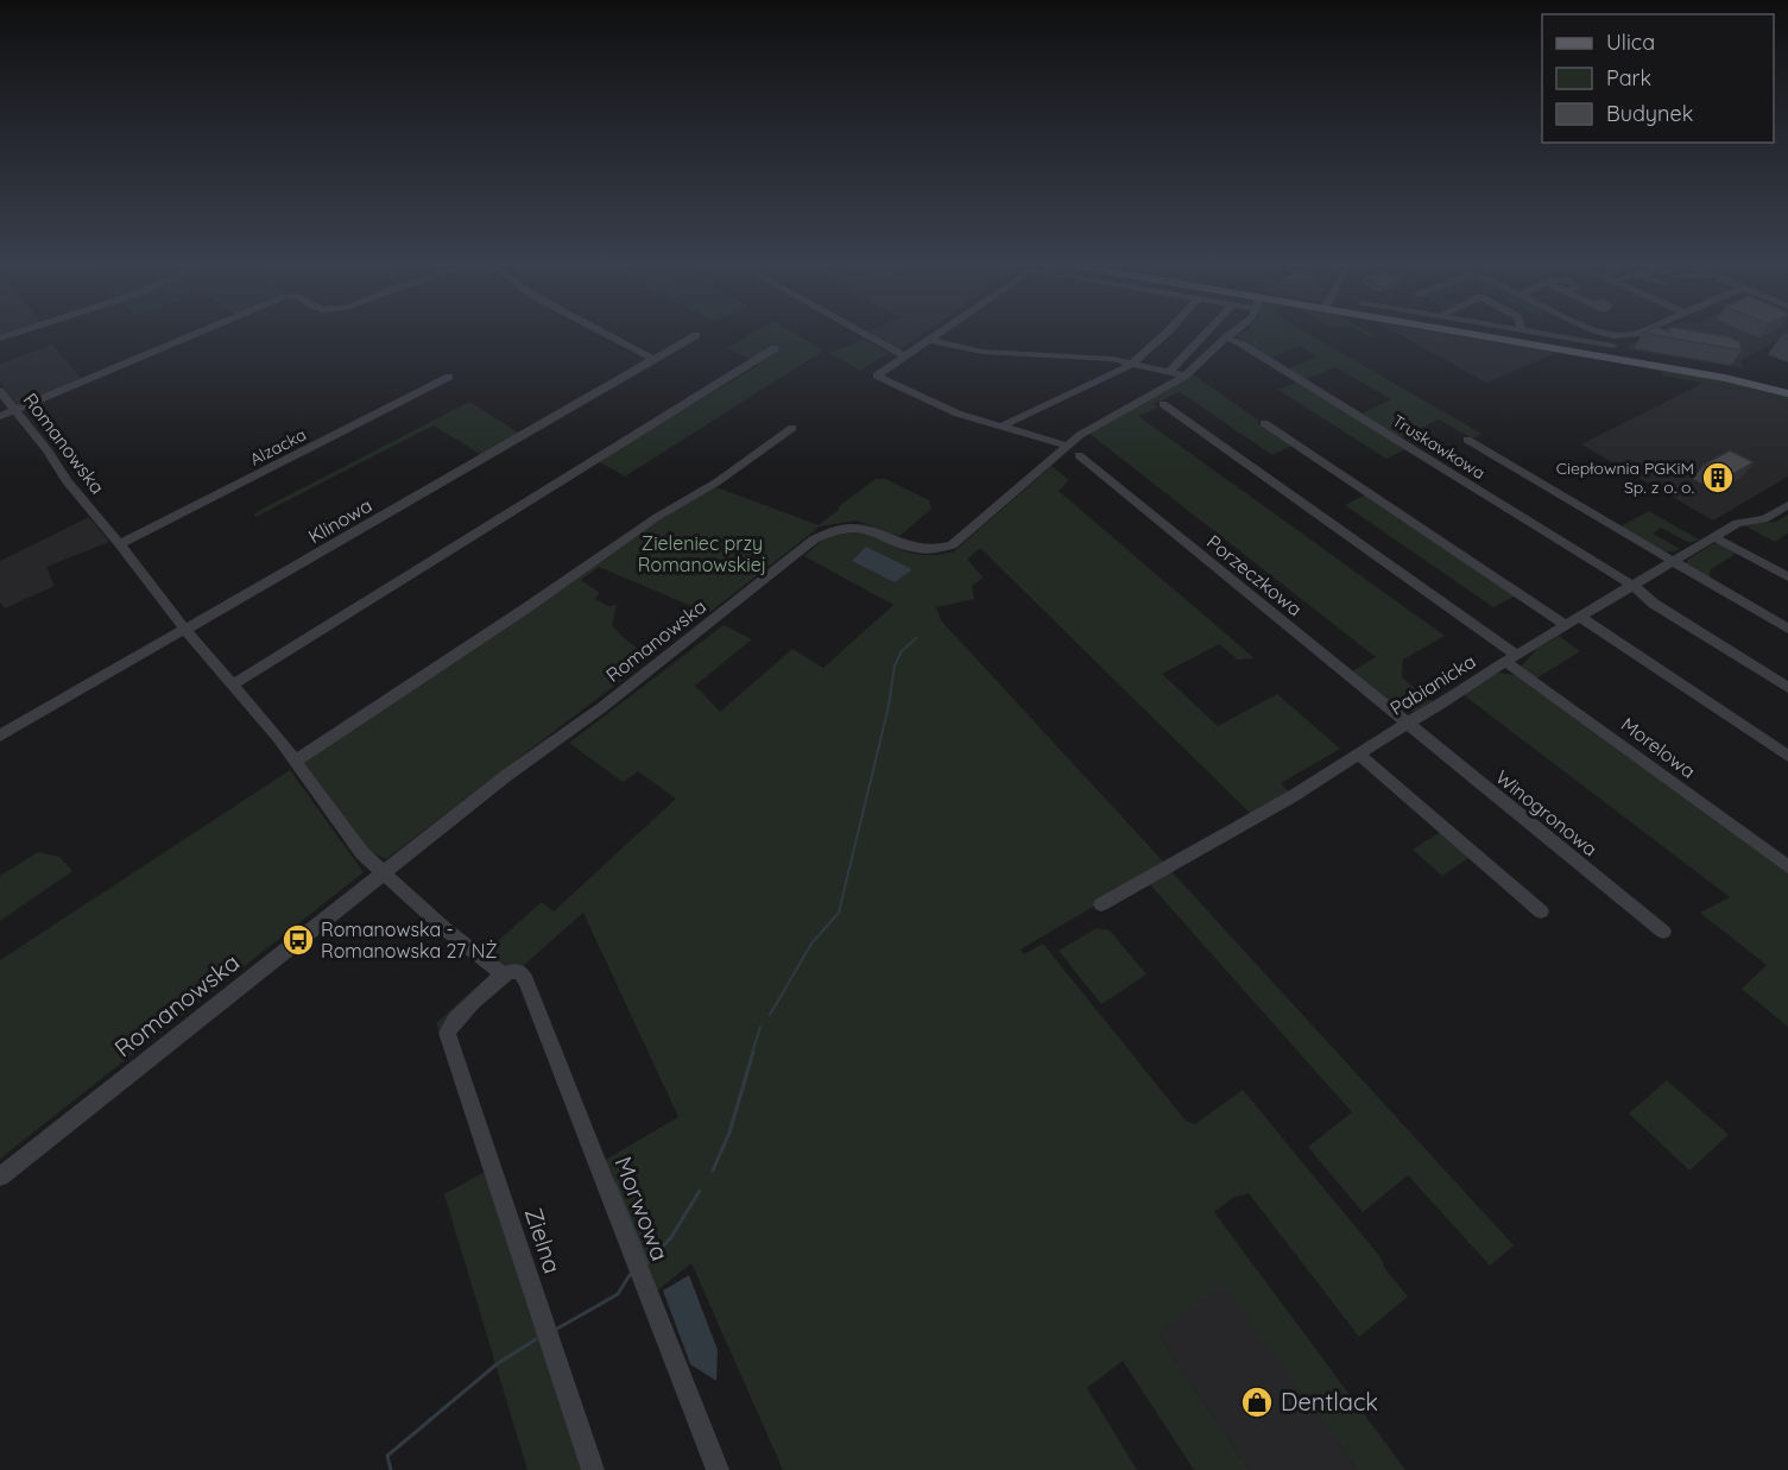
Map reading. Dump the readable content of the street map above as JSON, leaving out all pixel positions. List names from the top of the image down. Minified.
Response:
{"streets":{"street":["Romanowska","Alzacka","Truskawkowa","Klinowa","Porzeczkowa","Pabianicka","Morelowa","Winogronowa","Morwowa","Zielna"]},"crossings":[["Romanowska","Alzacka"],["Romanowska","Truskawkowa"],["Romanowska","Klinowa"],["Romanowska","Porzeczkowa"],["Truskawkowa","Pabianicka"],["Porzeczkowa","Pabianicka"],["Porzeczkowa","Winogronowa"],["Pabianicka","Morelowa"],["Pabianicka","Winogronowa"],["Morwowa","Zielna"]],"parks":["Zieleniec przy Romanowskiej"],"places":{"building":["Ciepłownia PGKiM Sp. z o. o."],"bus stop":["Romanowska - Romanowska 27 NŻ"],"shop":["Dentlack"]},"legend":["Ulica","Park","Budynek"]}
